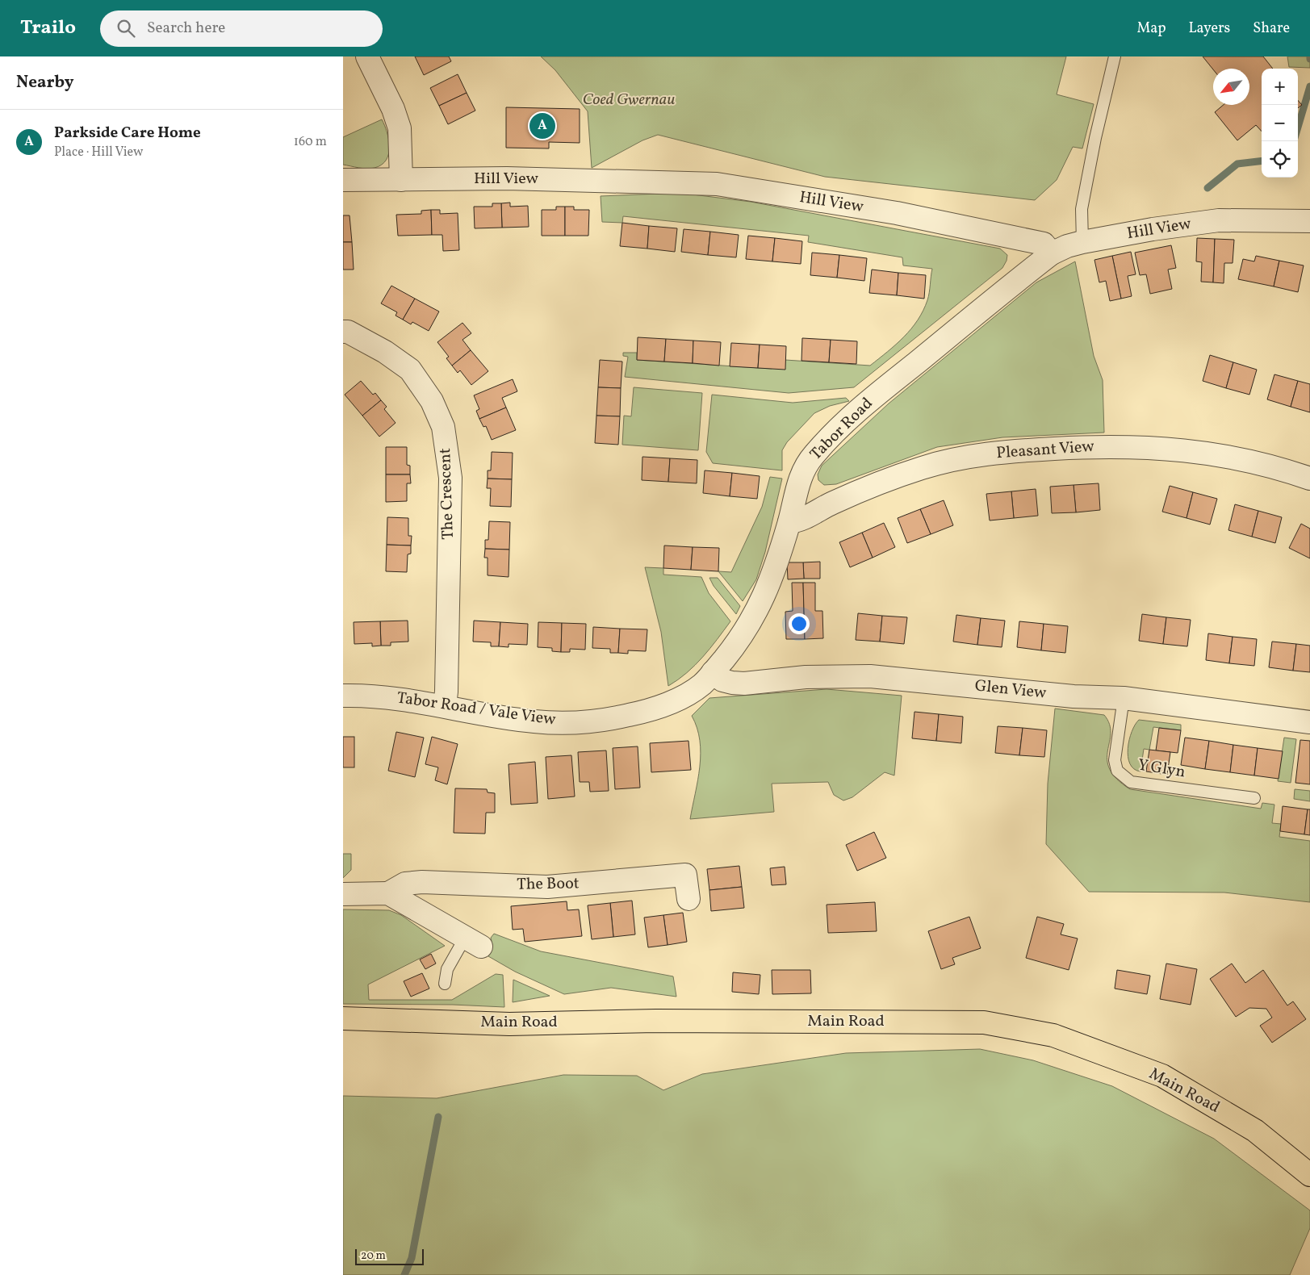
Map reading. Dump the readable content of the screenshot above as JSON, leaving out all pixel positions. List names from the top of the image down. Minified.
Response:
{"streets":{"main road":["Main Road"],"street":["Hill View","Tabor Road","Pleasant View","The Crescent","Glen View","Tabor Road / Vale View","The Boot"],"lane":["Y Glyn"]},"crossings":[["Hill View","Tabor Road"],["Tabor Road","Pleasant View"],["Tabor Road","Glen View"],["Tabor Road","Tabor Road / Vale View"],["The Crescent","Tabor Road / Vale View"],["Glen View","Y Glyn"]],"parks":["Coed Gwernau"],"scale_bar":"20 m","north":"bottom left","page":{"header":"Trailo","search":"Search here","nav":["Map","Layers","Share"],"heading":"Nearby","map_buttons":["+","−"],"list":[{"mark":"A","name":"Parkside Care Home","note":"Place · Hill View","value":"160 m"}],"pins":"A","scale":"20 m"}}
